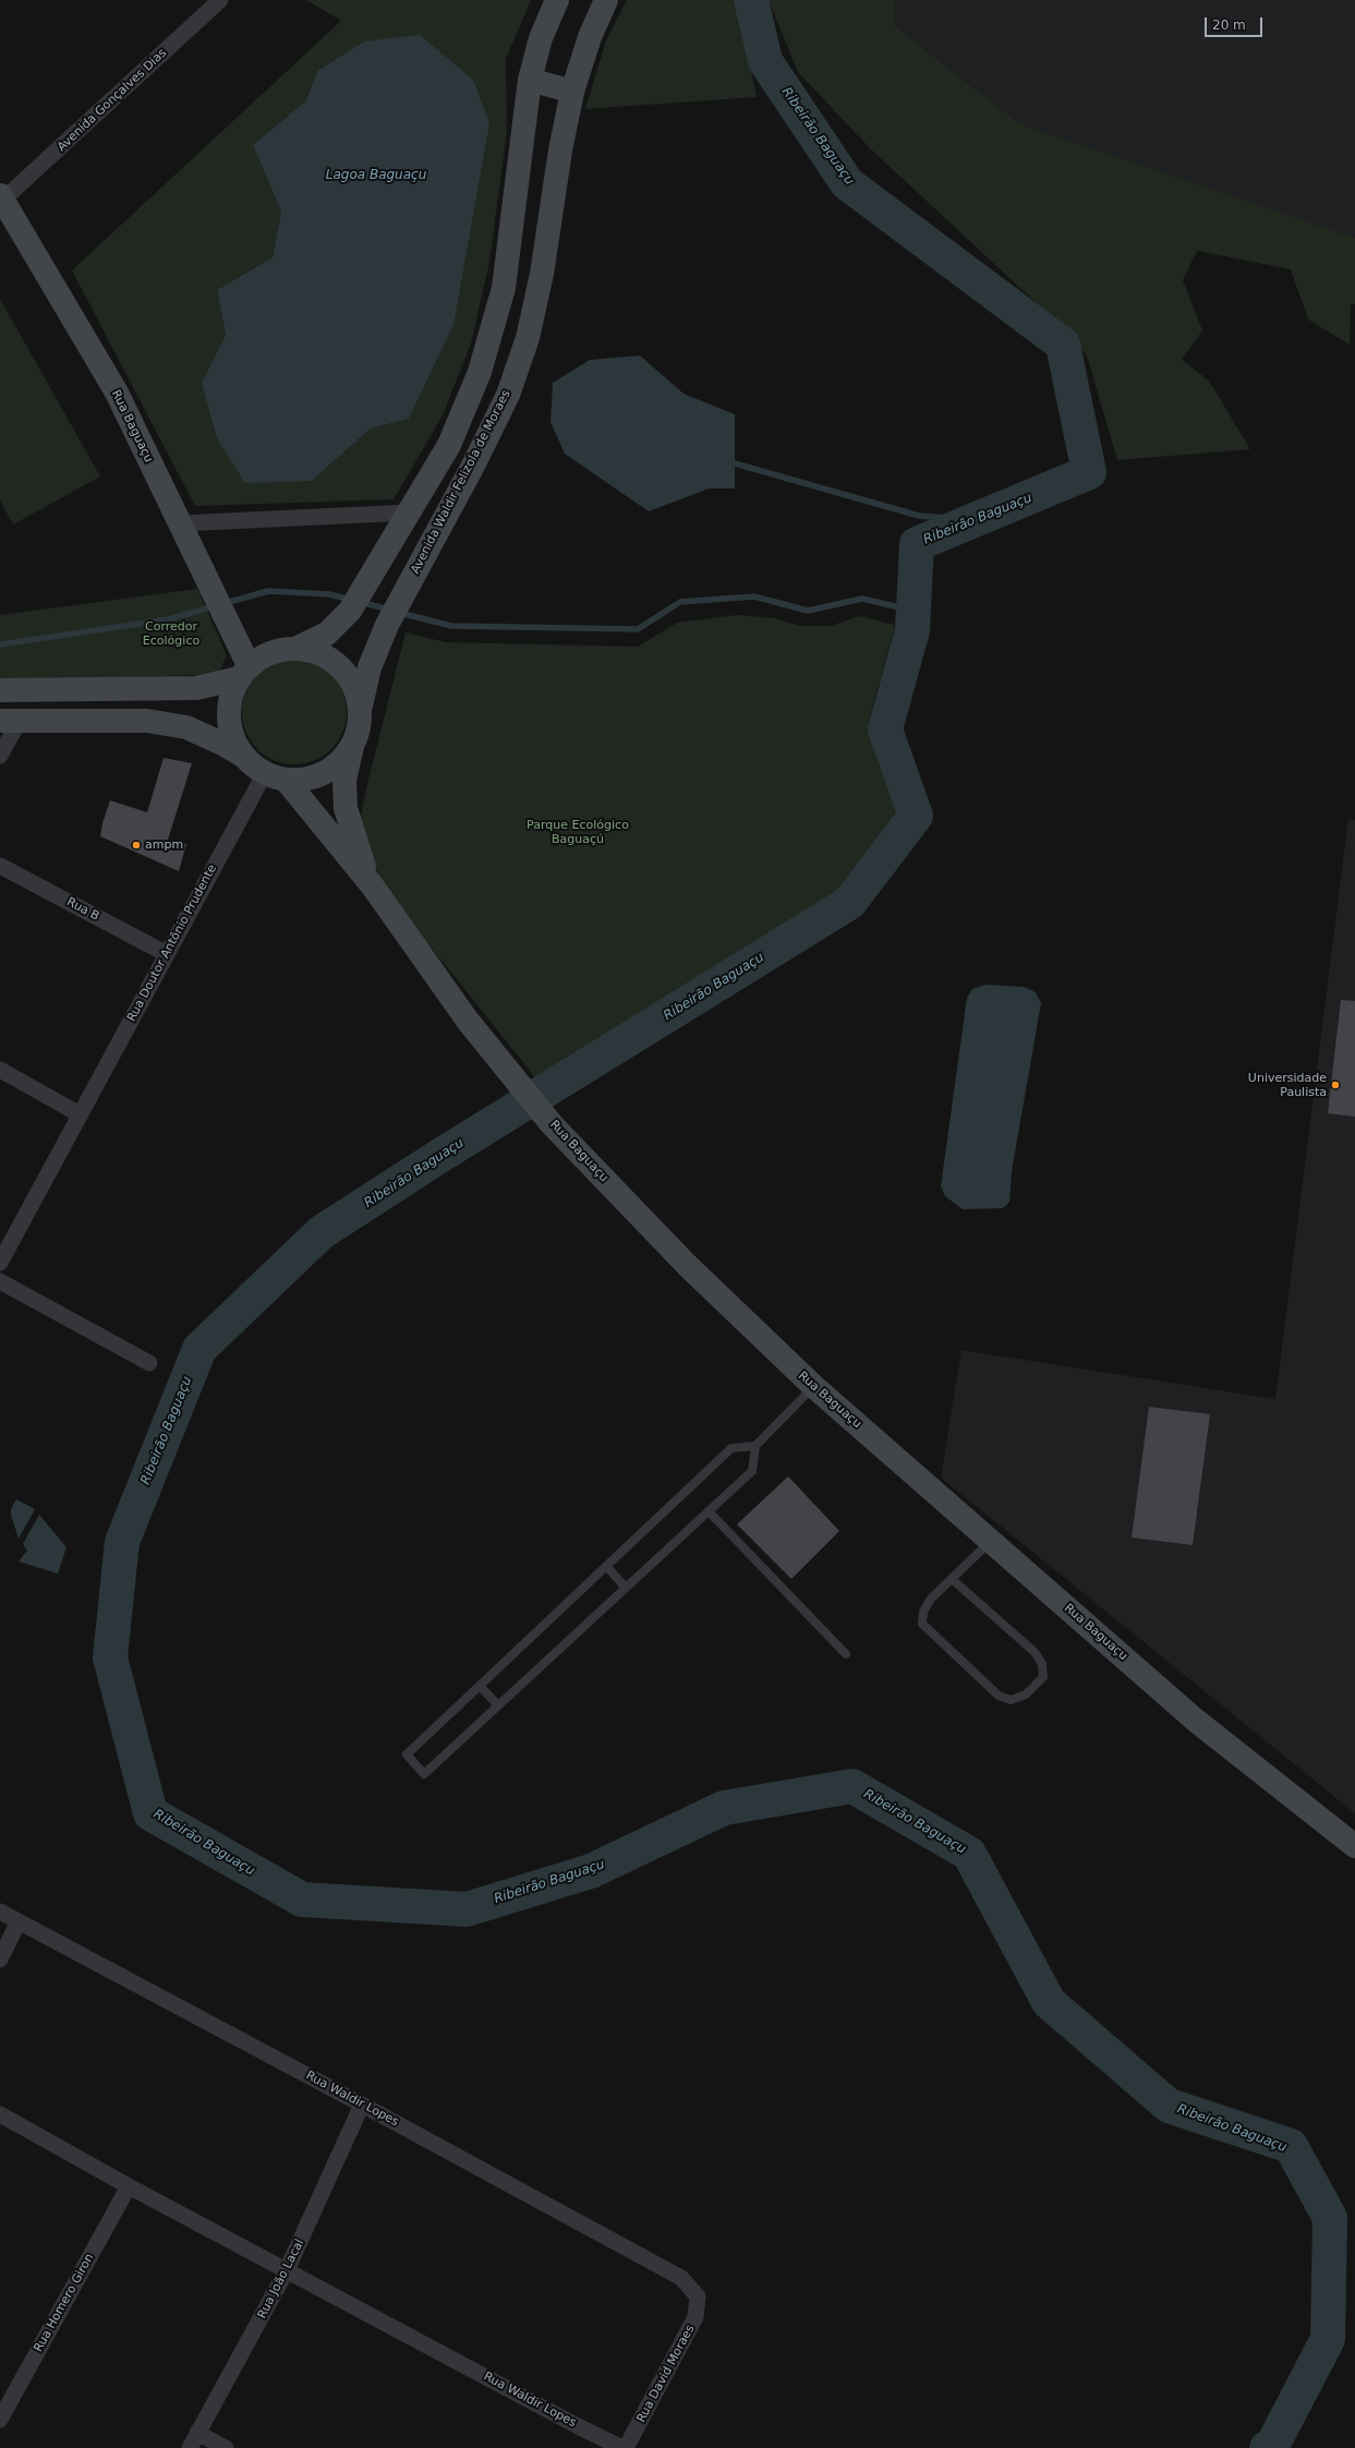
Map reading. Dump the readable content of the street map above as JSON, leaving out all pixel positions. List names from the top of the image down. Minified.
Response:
{"streets":{"main road":["Rua Baguaçu","Avenida Waldir Felizola de Moraes"],"street":["Avenida Gonçalves Dias","Rua B","Rua Doutor Antônio Prudente","Rua Waldir Lopes","Rua João Lacal","Rua Homero Giron","Rua David Moraes"]},"crossings":[["Avenida Gonçalves Dias","Rua Baguaçu"],["Rua Baguaçu","Avenida Waldir Felizola de Moraes"],["Rua Baguaçu","Rua Doutor Antônio Prudente"],["Avenida Waldir Felizola de Moraes","Rua Doutor Antônio Prudente"],["Rua B","Rua Doutor Antônio Prudente"],["Rua Waldir Lopes","Rua João Lacal"],["Rua Waldir Lopes","Rua Homero Giron"],["Rua Waldir Lopes","Rua David Moraes"]],"water":["Ribeirão Baguaçu","Lagoa Baguaçu"],"parks":["Corredor Ecológico","Parque Ecológico Baguaçú"],"places":["ampm","Universidade Paulista"],"scale_bar":"20 m"}
